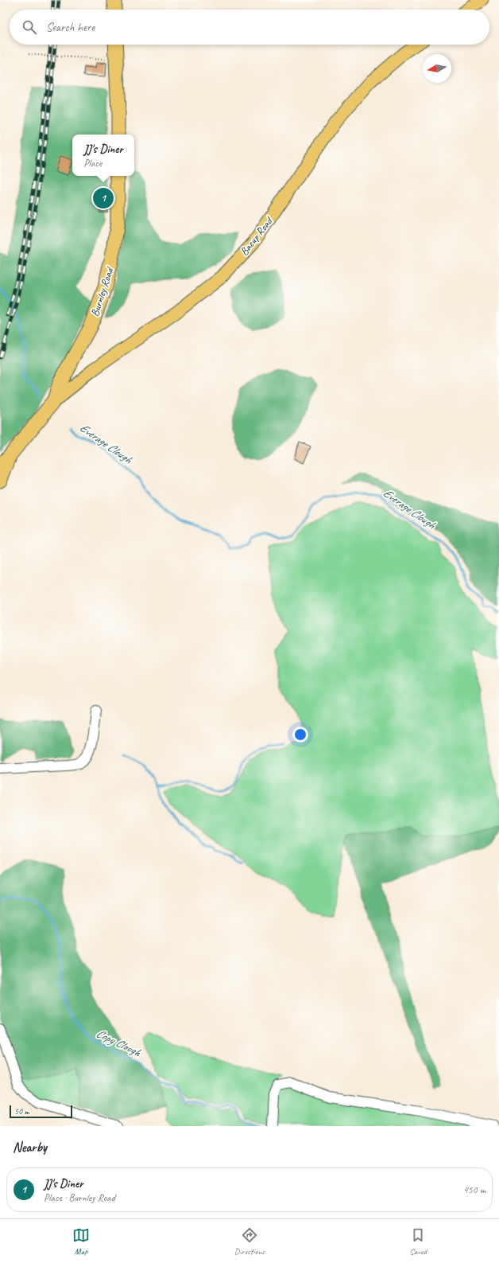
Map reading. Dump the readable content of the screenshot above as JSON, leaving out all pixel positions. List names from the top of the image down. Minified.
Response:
{"streets":{"highway":["Burnley Road"],"main road":["Bacup Road"]},"crossings":[["Bacup Road","Burnley Road"]],"water":["Everage Clough","Copy Clough"],"scale_bar":"50 m","north":"left","page":{"search":"Search here","popup":["JJ's Diner","Place"],"pins":"1","scale":"50 m","heading":"Nearby","list":[{"mark":"1","name":"JJ's Diner","note":"Place · Burnley Road","value":"450 m"}],"nav":["Map","Directions","Saved"]}}
